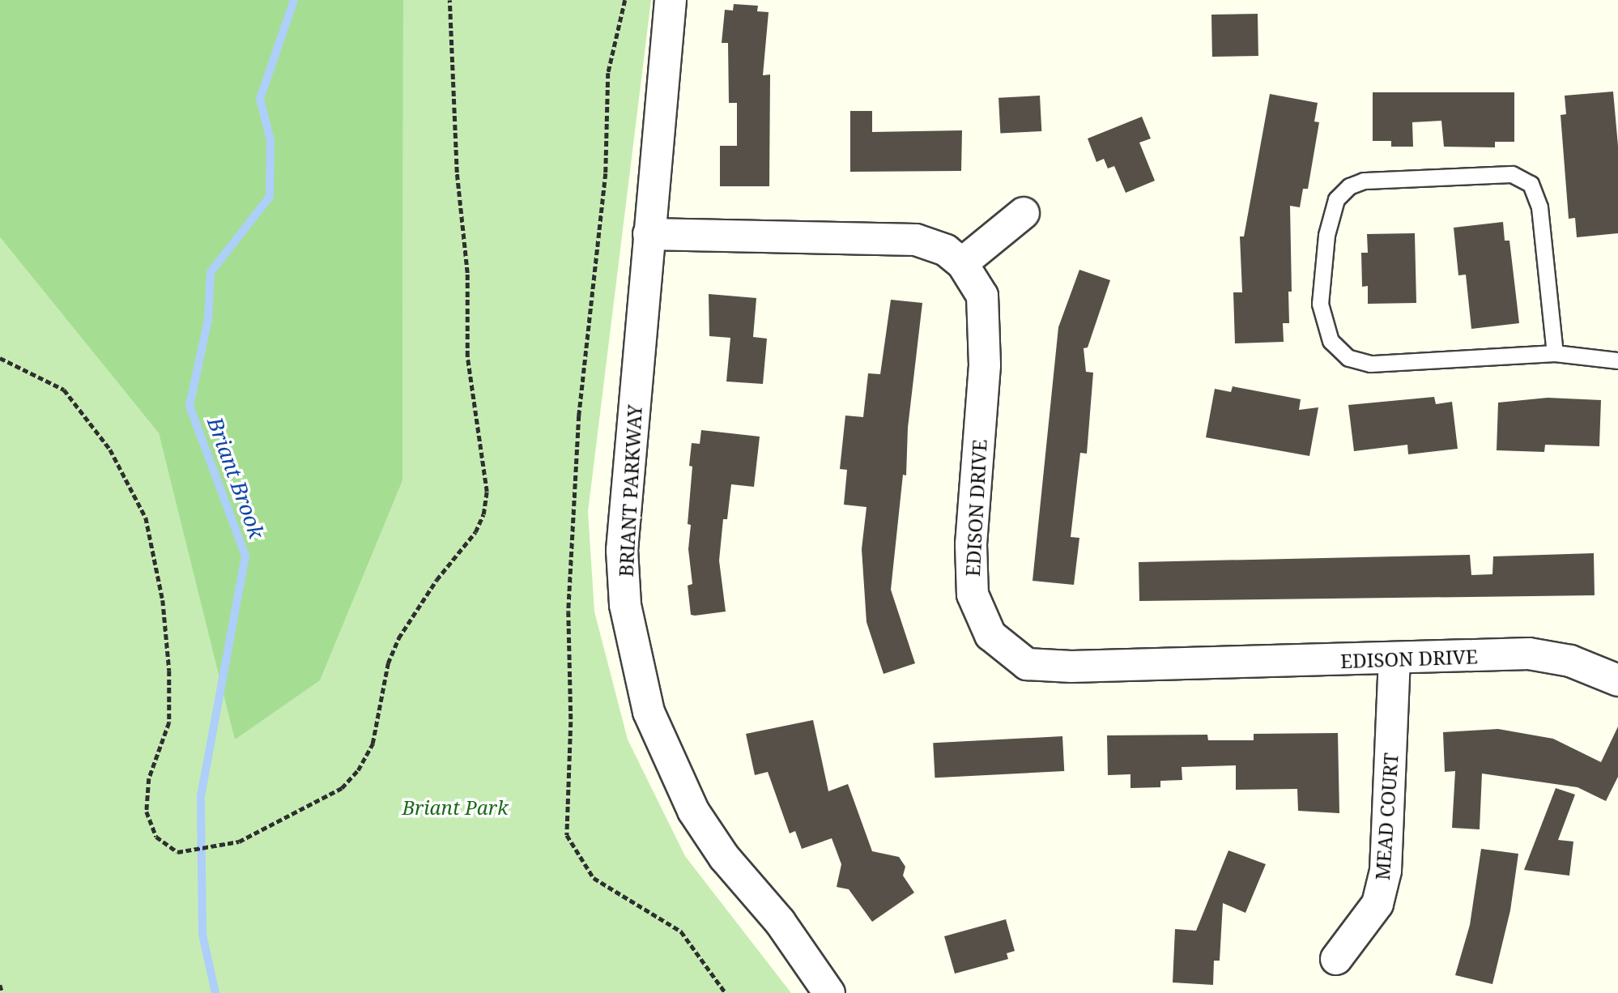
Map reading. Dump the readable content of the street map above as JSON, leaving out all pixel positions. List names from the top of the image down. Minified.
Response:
{"streets":{"street":["BRIANT PARKWAY","EDISON DRIVE","MEAD COURT"]},"crossings":[["BRIANT PARKWAY","EDISON DRIVE"],["EDISON DRIVE","MEAD COURT"]],"water":["Briant Brook"],"parks":["Briant Park"]}
